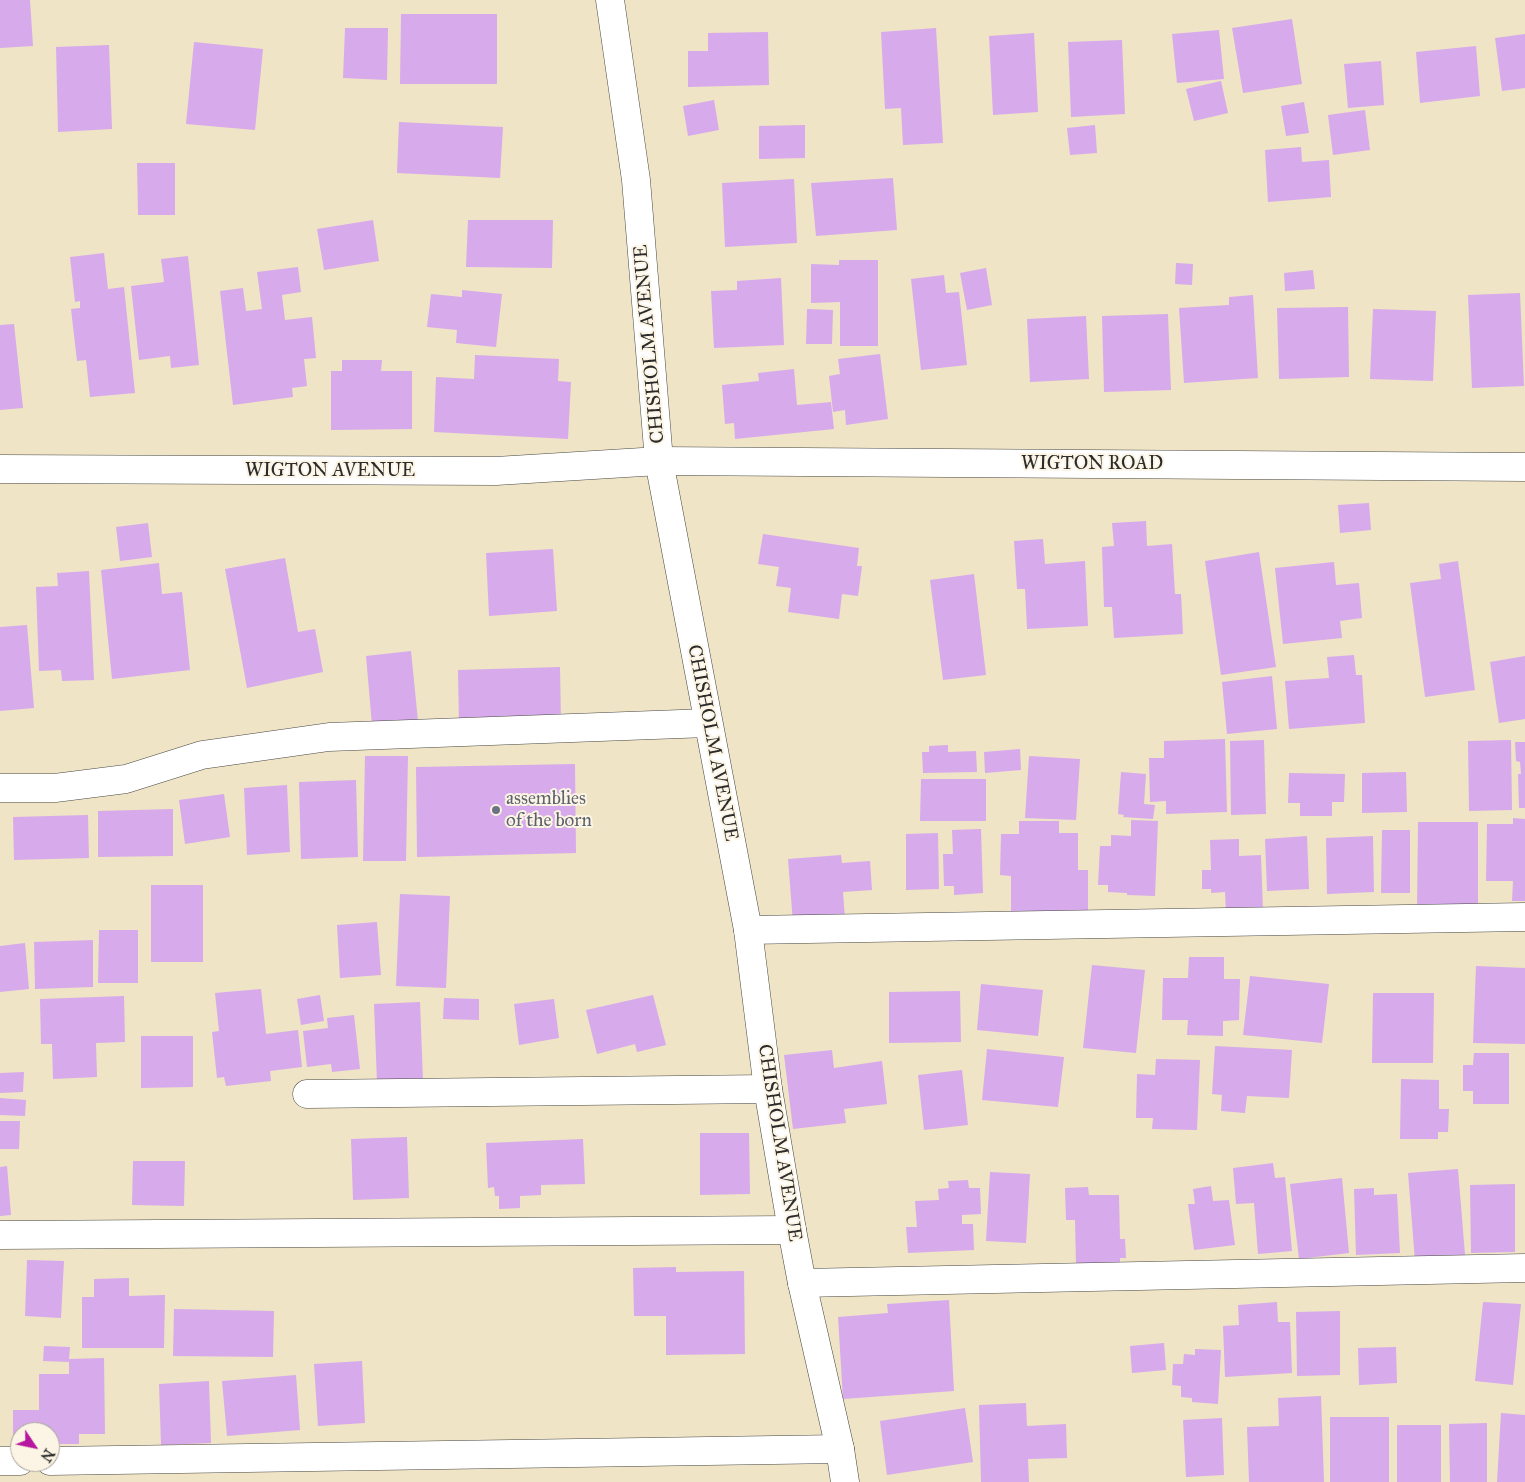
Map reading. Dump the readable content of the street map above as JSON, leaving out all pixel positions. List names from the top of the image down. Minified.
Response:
{"streets":{"street":["CHISHOLM AVENUE","WIGTON ROAD","WIGTON AVENUE"]},"crossings":[["CHISHOLM AVENUE","WIGTON ROAD"],["CHISHOLM AVENUE","WIGTON AVENUE"],["WIGTON ROAD","WIGTON AVENUE"]],"places":["assemblies of the born"],"north":"bottom right"}
